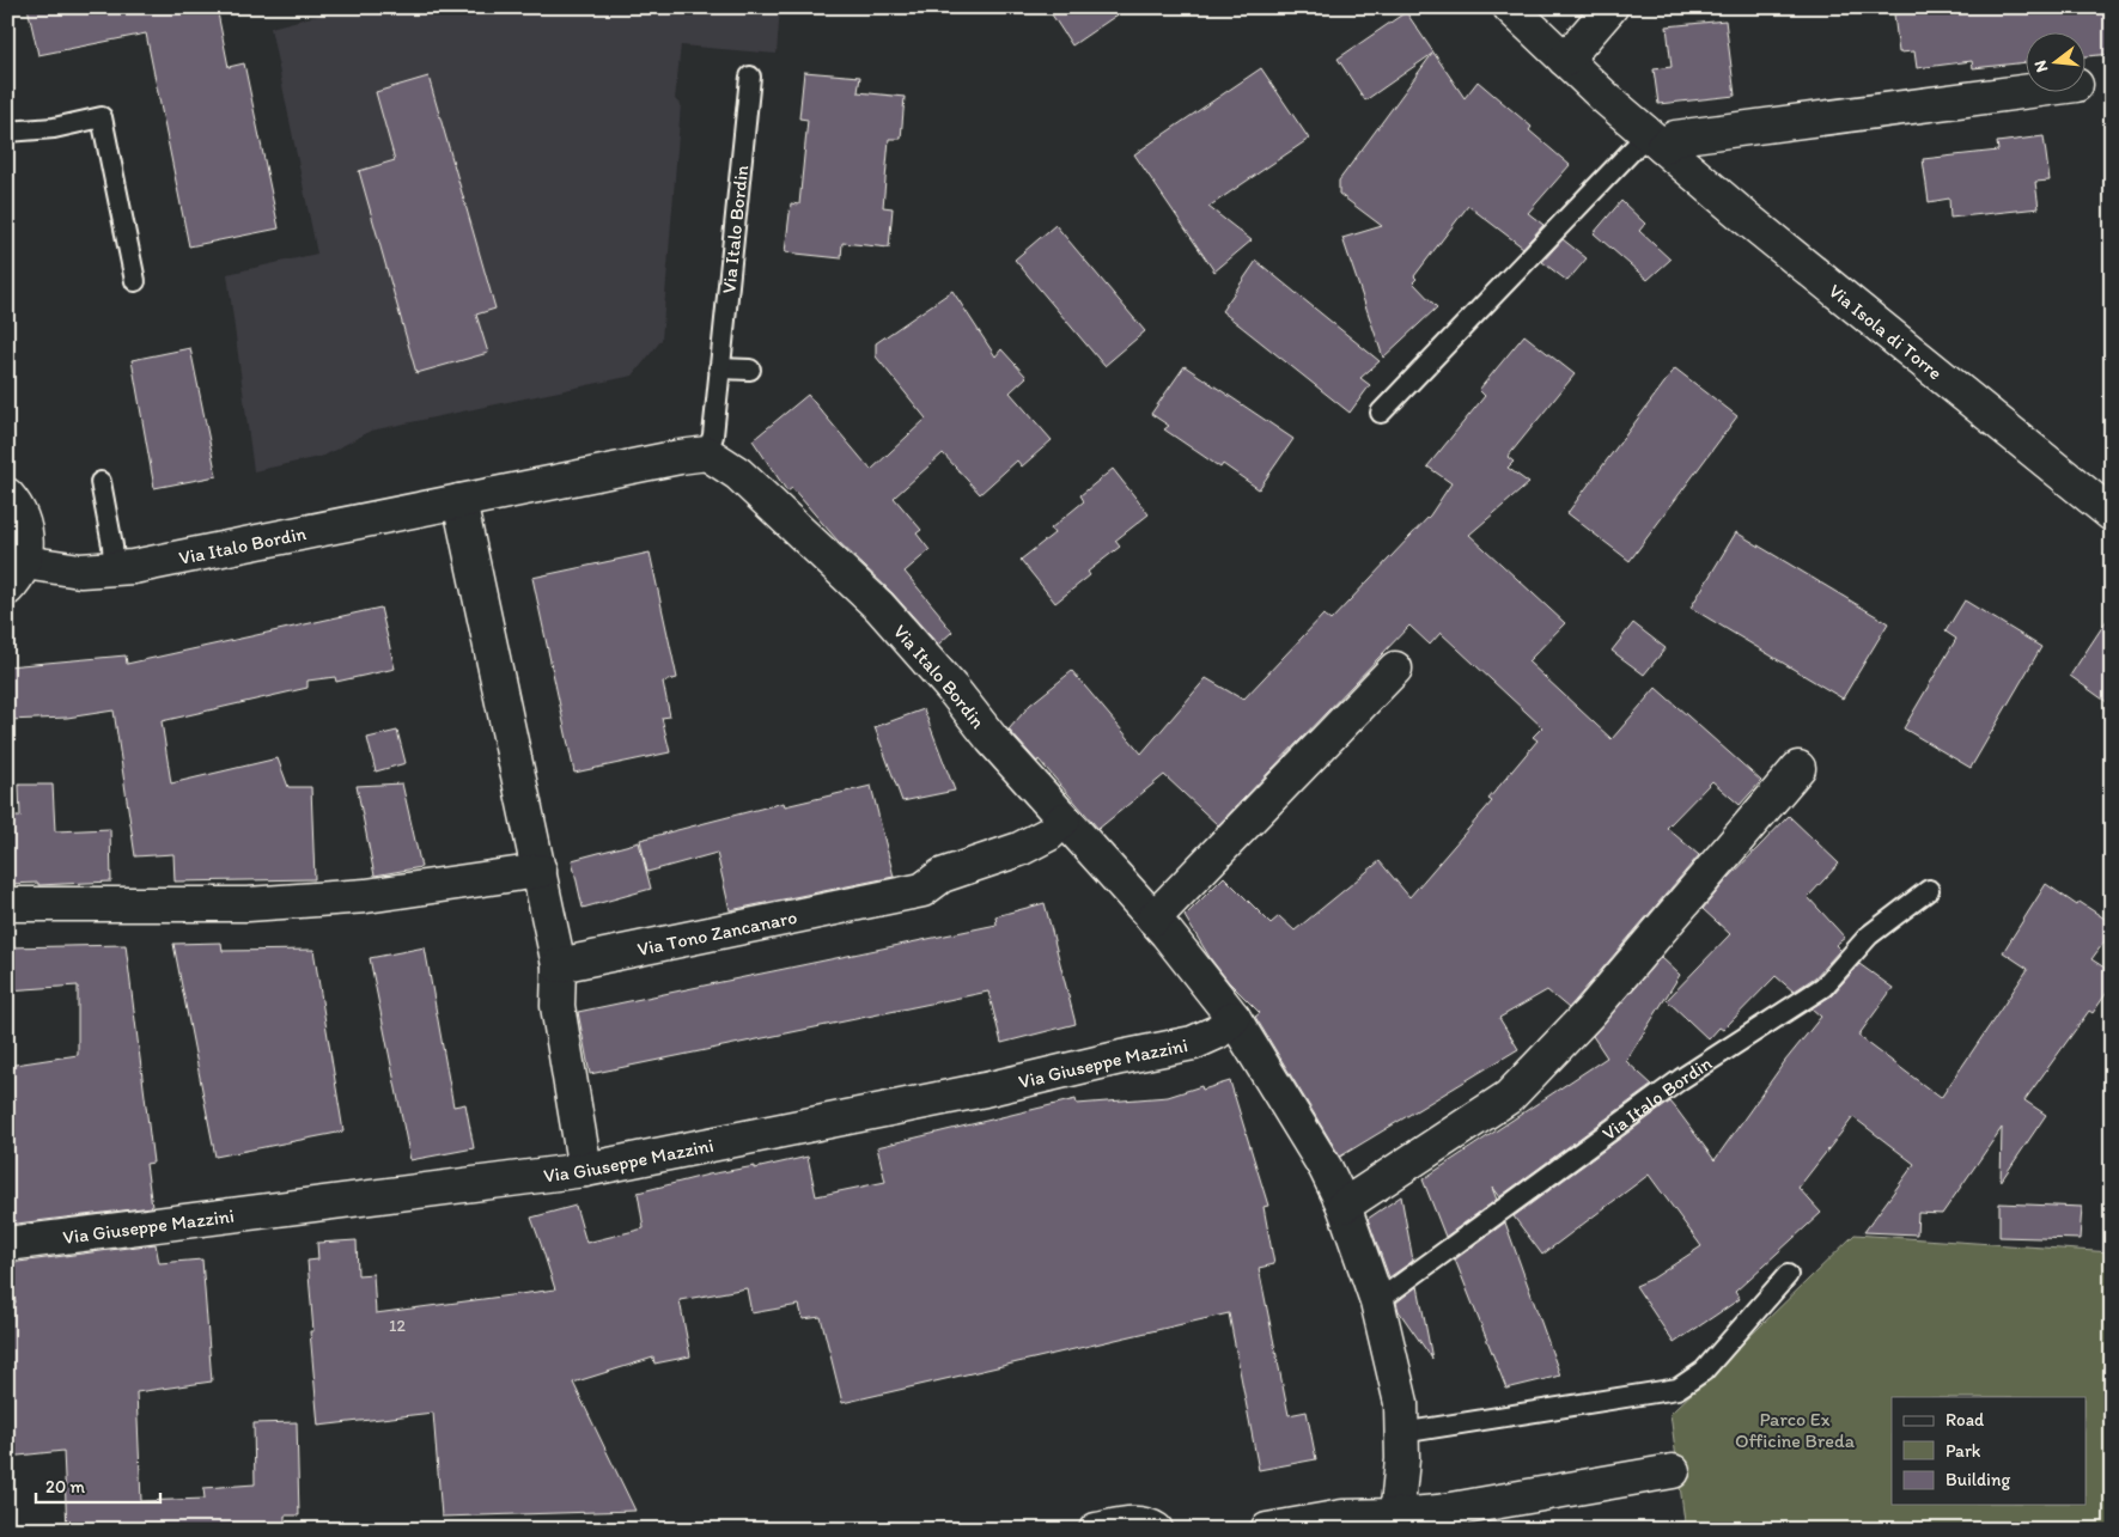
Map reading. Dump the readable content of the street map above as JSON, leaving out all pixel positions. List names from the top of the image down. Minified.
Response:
{"streets":{"street":["Via Italo Bordin","Via Isola di Torre","Via Tono Zancanaro","Via Giuseppe Mazzini"]},"crossings":[["Via Italo Bordin","Via Tono Zancanaro"],["Via Italo Bordin","Via Giuseppe Mazzini"]],"parks":["Parco Ex Officine Breda"],"house_numbers":["12"],"legend":["Road","Park","Building"],"scale_bar":"20 m","north":"left"}
